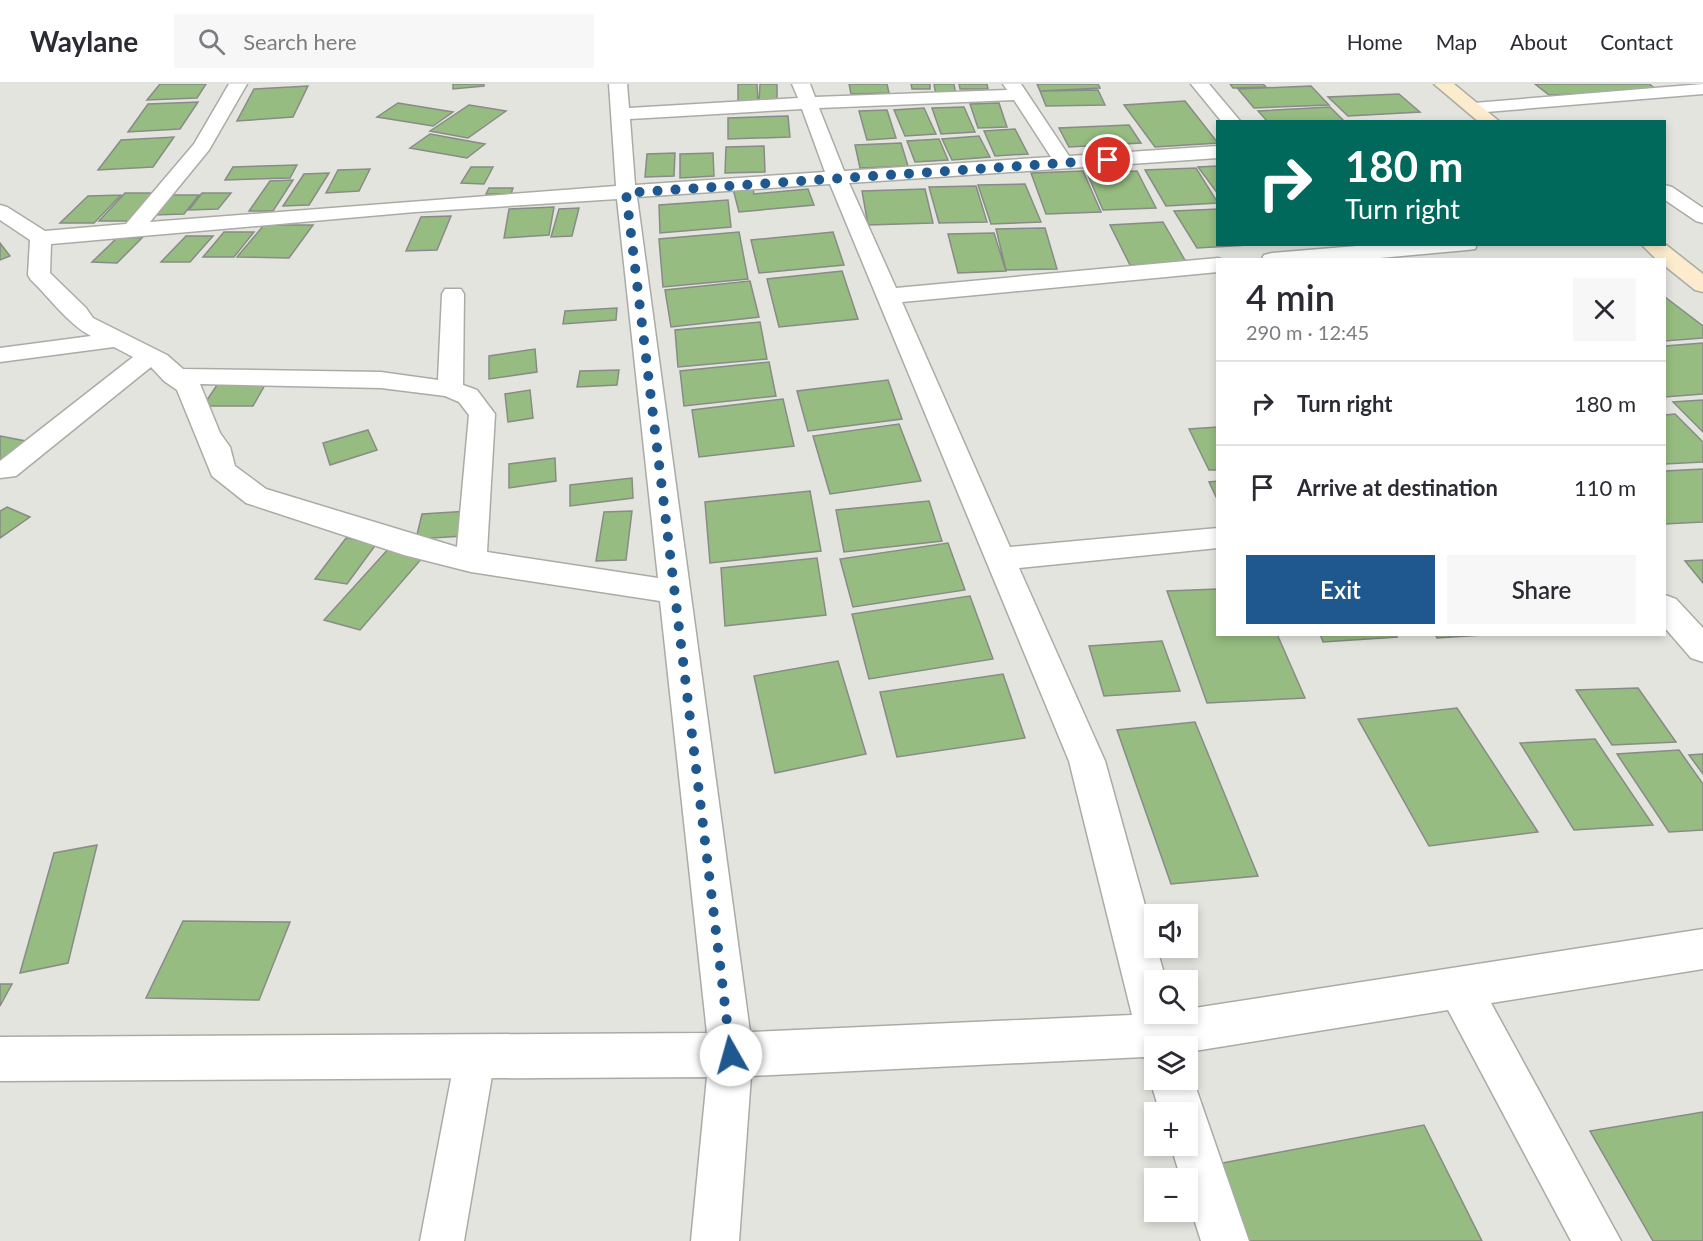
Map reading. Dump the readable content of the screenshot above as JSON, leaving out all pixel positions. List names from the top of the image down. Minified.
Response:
{"page":{"header":"Waylane","search":"Search here","nav":["Home","Map","About","Contact"],"turn":["180 m","Turn right"],"heading":["4 min","290 m · 12:45"],"list":[{"name":"Turn right","value":"180 m"},{"name":"Arrive at destination","value":"110 m"}],"buttons":["Exit","Share"],"map_buttons":["+","−"]}}
